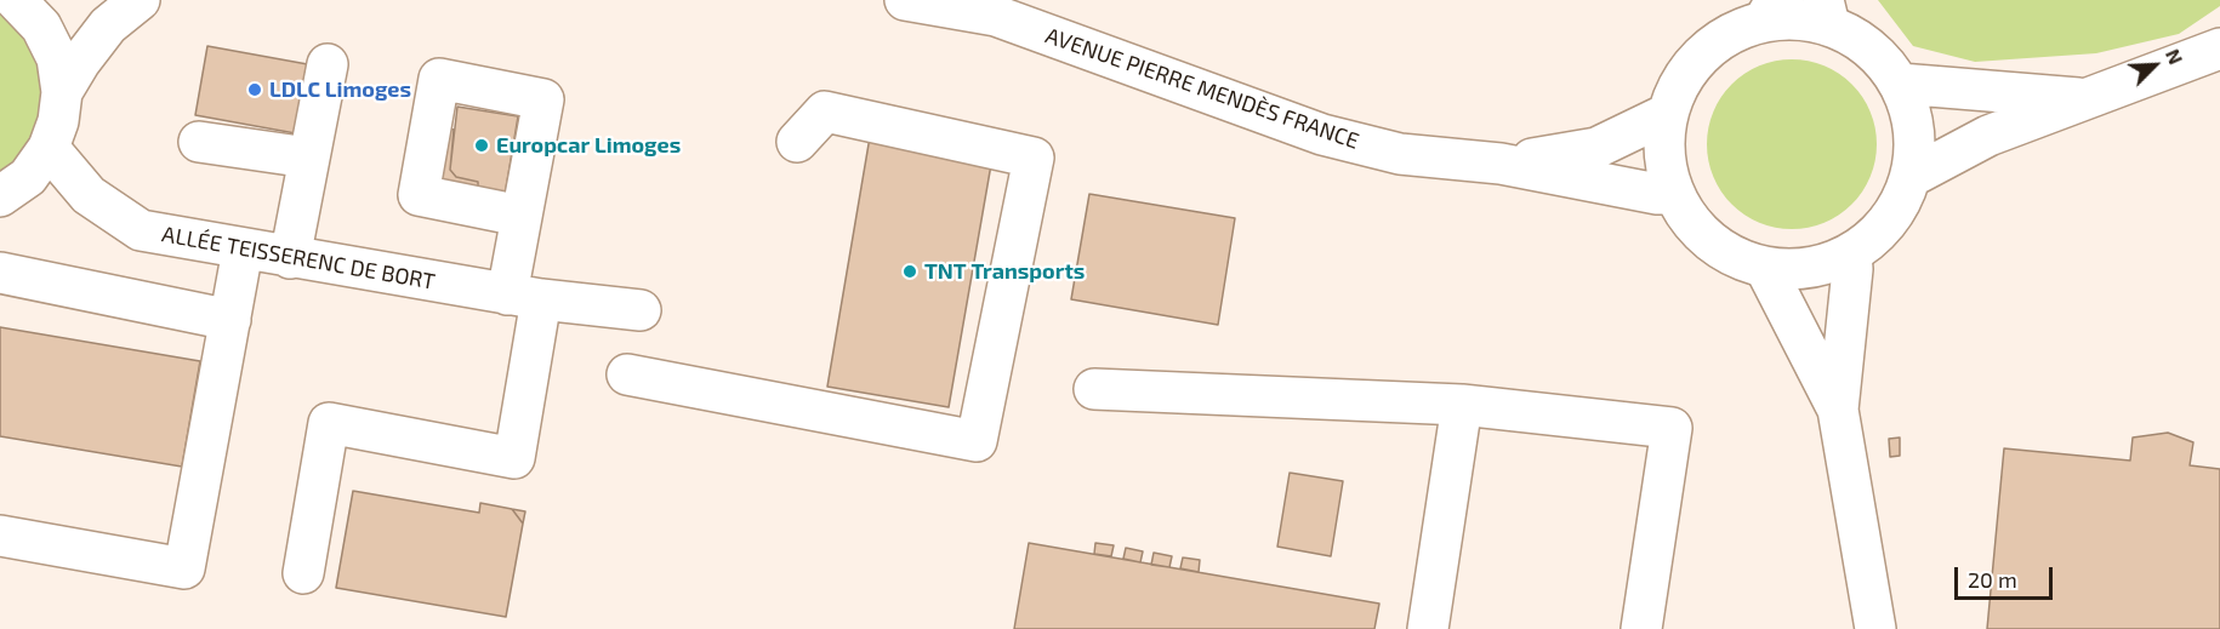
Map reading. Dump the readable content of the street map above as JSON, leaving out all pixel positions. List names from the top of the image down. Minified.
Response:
{"streets":{"main road":["AVENUE PIERRE MENDÈS FRANCE","ALLÉE TEISSERENC DE BORT"]},"places":["LDLC Limoges","Europcar Limoges","TNT Transports"],"scale_bar":"20 m","north":"top right"}
